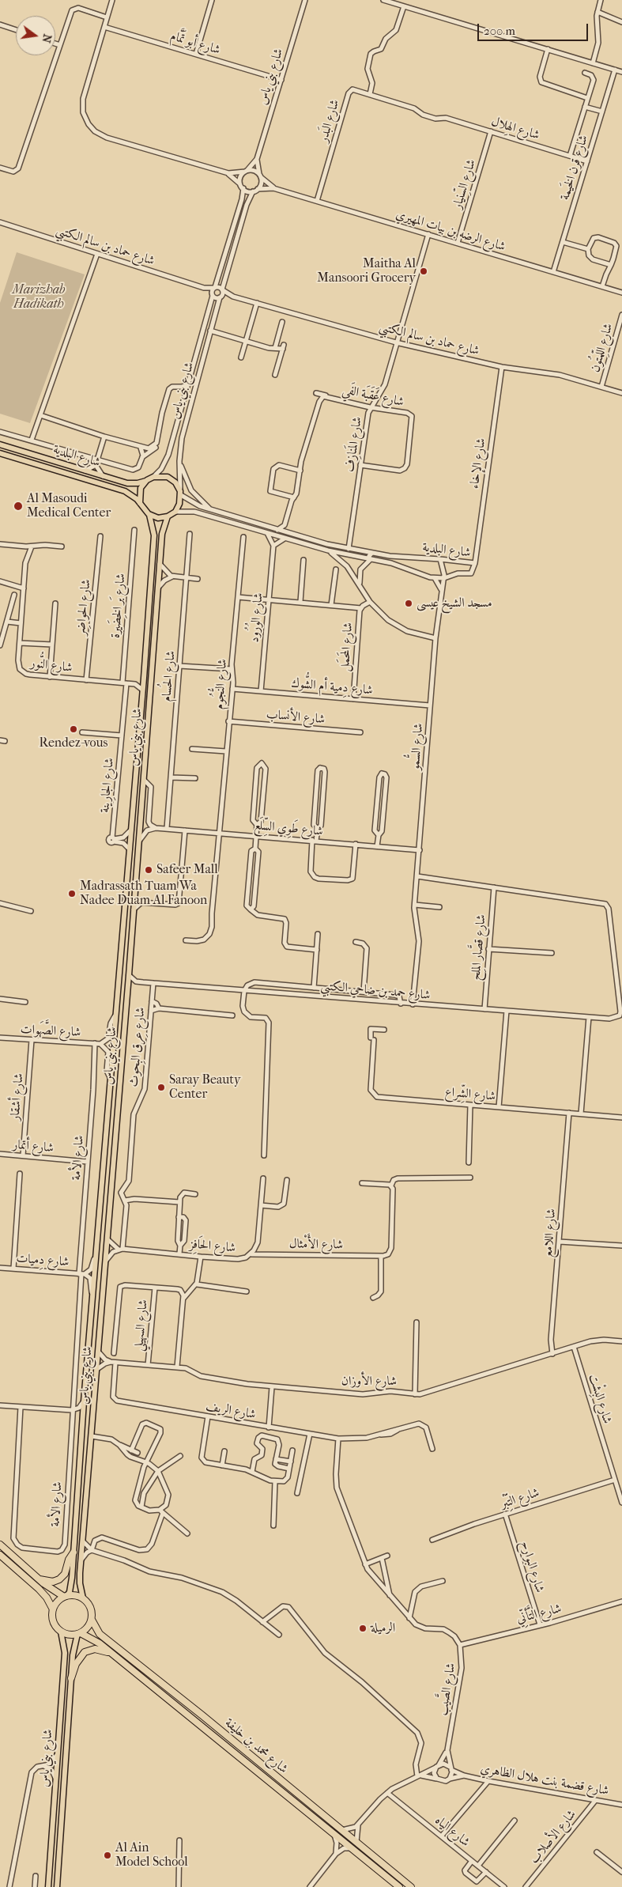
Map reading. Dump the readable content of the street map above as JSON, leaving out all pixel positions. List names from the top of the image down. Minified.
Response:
{"streets":{"highway":["شارع محمد بن خليفة"],"main road":["شارع بني ياس","شارع البلدية"],"street":["شارع أبو تَمَّام","شارع البَدر","شارع الهِلال","شارع قرن الخَيمة","شارع السِّنيار","شارع الرضه بن بيات المهيري","شارع حماد بن سالم الكتبي","شارع اللِّمتُون","شارع عَقَبَة الفَي","شارع المَنازِف","شارع الإخاء","شارع بَر الخِضَيرة","شارع الحواضِر","شارع الوُرُود","شارع المَحمَل","شارع النُّور","شارع الحُسام","شارع النُّجُوم","شارع دِمية أم الشُّوك","شارع الأنساب","شارع السُّمو","شارع الجارِينة","شارع طَوِي السِّلَع","شارع قصَّار المِلح","شارع حمد بن ضاحي الكتبي","شارع الصَّهَوات","شارع عِرق البِحوث","شارع الشِّراع","شارع أشقار","شارع أتمار","شارع الأمة","شارع اللامع","شارع الأَمْثال","شارع الحَافِز","شارع دِميات","شارع السهيلي","شارع الأوزان","شارع البِشْت","شارع الريف","شارع التِّبْر","شارع البوارح","شارع التَّأنِّي","شارع الصَّيب","شارع قضمة بنت هلال الظاهري","شارع الياه","شارع الأصلاب"]},"crossings":[["شارع أبو تَمَّام","شارع بني ياس"],["شارع بني ياس","شارع الرضه بن بيات المهيري"],["شارع بني ياس","شارع حماد بن سالم الكتبي"],["شارع بني ياس","شارع البلدية"],["شارع بني ياس","شارع دِميات"],["شارع بني ياس","شارع محمد بن خليفة"],["شارع البَدر","شارع الهِلال"],["شارع البَدر","شارع الرضه بن بيات المهيري"],["شارع الهِلال","شارع قرن الخَيمة"],["شارع الهِلال","شارع السِّنيار"],["شارع قرن الخَيمة","شارع الرضه بن بيات المهيري"],["شارع السِّنيار","شارع الرضه بن بيات المهيري"],["شارع الرضه بن بيات المهيري","شارع المَنازِف"],["شارع حماد بن سالم الكتبي","شارع اللِّمتُون"],["شارع حماد بن سالم الكتبي","شارع المَنازِف"],["شارع حماد بن سالم الكتبي","شارع الإخاء"],["شارع عَقَبَة الفَي","شارع المَنازِف"],["شارع المَنازِف","شارع البلدية"],["شارع البلدية","شارع الإخاء"],["شارع البلدية","شارع السُّمو"],["شارع بَر الخِضَيرة","شارع النُّور"],["شارع بَر الخِضَيرة","شارع الجارِينة"],["شارع الحواضِر","شارع النُّور"],["شارع الوُرُود","شارع دِمية أم الشُّوك"],["شارع المَحمَل","شارع دِمية أم الشُّوك"],["شارع النُّور","شارع الجارِينة"],["شارع الحُسام","شارع طَوِي السِّلَع"],["شارع النُّجُوم","شارع دِمية أم الشُّوك"],["شارع النُّجُوم","شارع الأنساب"],["شارع النُّجُوم","شارع طَوِي السِّلَع"],["شارع دِمية أم الشُّوك","شارع السُّمو"],["شارع السُّمو","شارع طَوِي السِّلَع"],["شارع السُّمو","شارع حمد بن ضاحي الكتبي"],["شارع قصَّار المِلح","شارع حمد بن ضاحي الكتبي"],["شارع حمد بن ضاحي الكتبي","شارع عِرق البِحوث"],["شارع الصَّهَوات","شارع أشقار"],["شارع الصَّهَوات","شارع الأمة"],["شارع عِرق البِحوث","شارع الحَافِز"],["شارع الشِّراع","شارع اللامع"],["شارع أشقار","شارع أتمار"],["شارع أتمار","شارع الأمة"],["شارع الأمة","شارع دِميات"],["شارع اللامع","شارع الأوزان"],["شارع الأَمْثال","شارع الحَافِز"],["شارع السهيلي","شارع الأوزان"],["شارع الأوزان","شارع البِشْت"],["شارع الأوزان","شارع الريف"],["شارع البِشْت","شارع التِّبْر"],["شارع الريف","شارع الصَّيب"],["شارع التِّبْر","شارع البوارح"],["شارع البوارح","شارع التَّأنِّي"],["شارع التَّأنِّي","شارع الصَّيب"],["شارع الصَّيب","شارع قضمة بنت هلال الظاهري"],["شارع قضمة بنت هلال الظاهري","شارع الأصلاب"]],"parks":["Marizhab Hadikath"],"places":["Maitha Al Mansoori Grocery","Al Masoudi Medical Center","مسجد الشيخ عيسى","Rendez-vous","Safeer Mall","Madrassath Tuam Wa Nadee Duam Al Fanoon","Saray Beauty Center","الرميلة","Al Ain Model School"],"scale_bar":"200 m","north":"right"}
